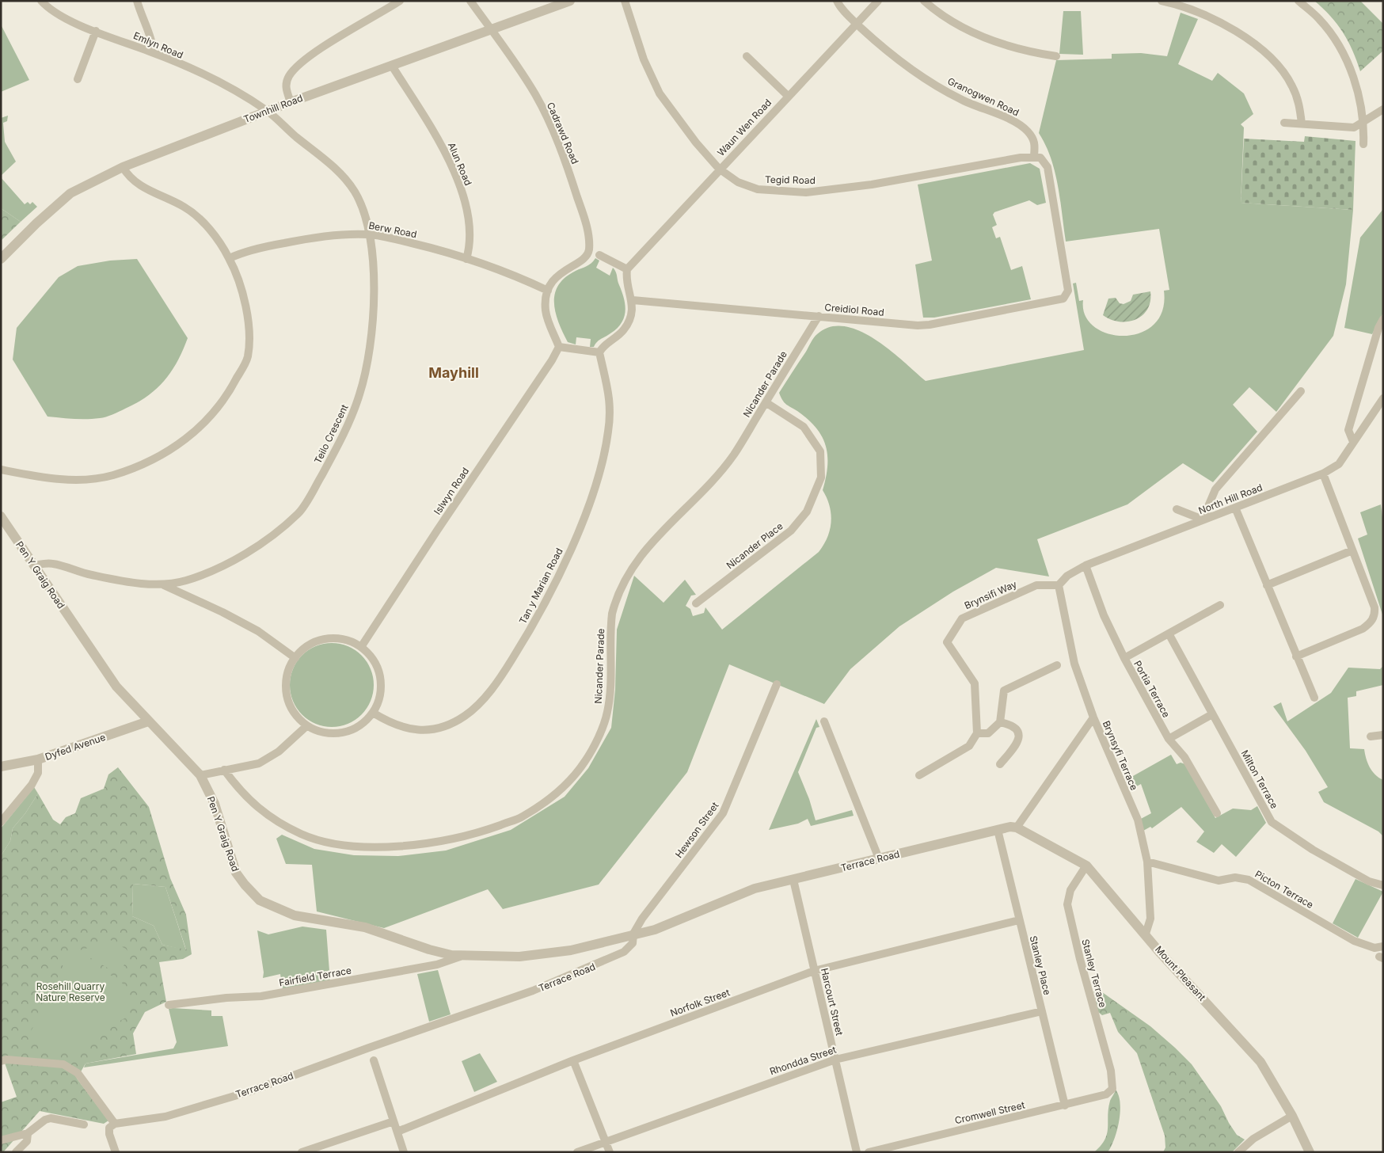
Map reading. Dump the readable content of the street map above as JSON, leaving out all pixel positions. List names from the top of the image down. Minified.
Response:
{"streets":{"street":["Emlyn Road","Granogwen Road","Townhill Road","Waun Wen Road","Cadrawd Road","Alun Road","Tegid Road","Berw Road","Creidiol Road","Nicander Parade","Teilo Crescent","Islwyn Road","North Hill Road","Nicander Place","Pen Y Graig Road","Tan y Marian Road","Brynsifi Way","Portia Terrace","Dyfed Avenue","Brynsyfi Terrace","Milton Terrace","Hewson Street","Terrace Road","Picton Terrace","Stanley Place","Stanley Terrace","Mount Pleasant","Fairfield Terrace","Harcourt Street","Norfolk Street","Rhondda Street","Cromwell Street"]},"crossings":[["Emlyn Road","Townhill Road"],["Emlyn Road","Teilo Crescent"],["Granogwen Road","Waun Wen Road"],["Granogwen Road","Tegid Road"],["Granogwen Road","Creidiol Road"],["Townhill Road","Cadrawd Road"],["Townhill Road","Alun Road"],["Townhill Road","Teilo Crescent"],["Waun Wen Road","Tegid Road"],["Cadrawd Road","Berw Road"],["Alun Road","Berw Road"],["Tegid Road","Creidiol Road"],["Berw Road","Teilo Crescent"],["Creidiol Road","Nicander Parade"],["Nicander Parade","Nicander Place"],["Teilo Crescent","Pen Y Graig Road"],["Islwyn Road","Tan y Marian Road"],["North Hill Road","Brynsifi Way"],["North Hill Road","Portia Terrace"],["North Hill Road","Brynsyfi Terrace"],["Pen Y Graig Road","Dyfed Avenue"],["Pen Y Graig Road","Hewson Street"],["Pen Y Graig Road","Terrace Road"],["Pen Y Graig Road","Fairfield Terrace"],["Brynsifi Way","Brynsyfi Terrace"],["Brynsyfi Terrace","Picton Terrace"],["Brynsyfi Terrace","Mount Pleasant"],["Hewson Street","Terrace Road"],["Terrace Road","Stanley Place"],["Terrace Road","Mount Pleasant"],["Terrace Road","Harcourt Street"],["Stanley Place","Norfolk Street"],["Stanley Place","Rhondda Street"],["Stanley Place","Cromwell Street"],["Stanley Terrace","Mount Pleasant"],["Stanley Terrace","Cromwell Street"],["Harcourt Street","Norfolk Street"],["Harcourt Street","Rhondda Street"]],"districts":["Mayhill"],"parks":["Rosehill Quarry Nature Reserve"]}
